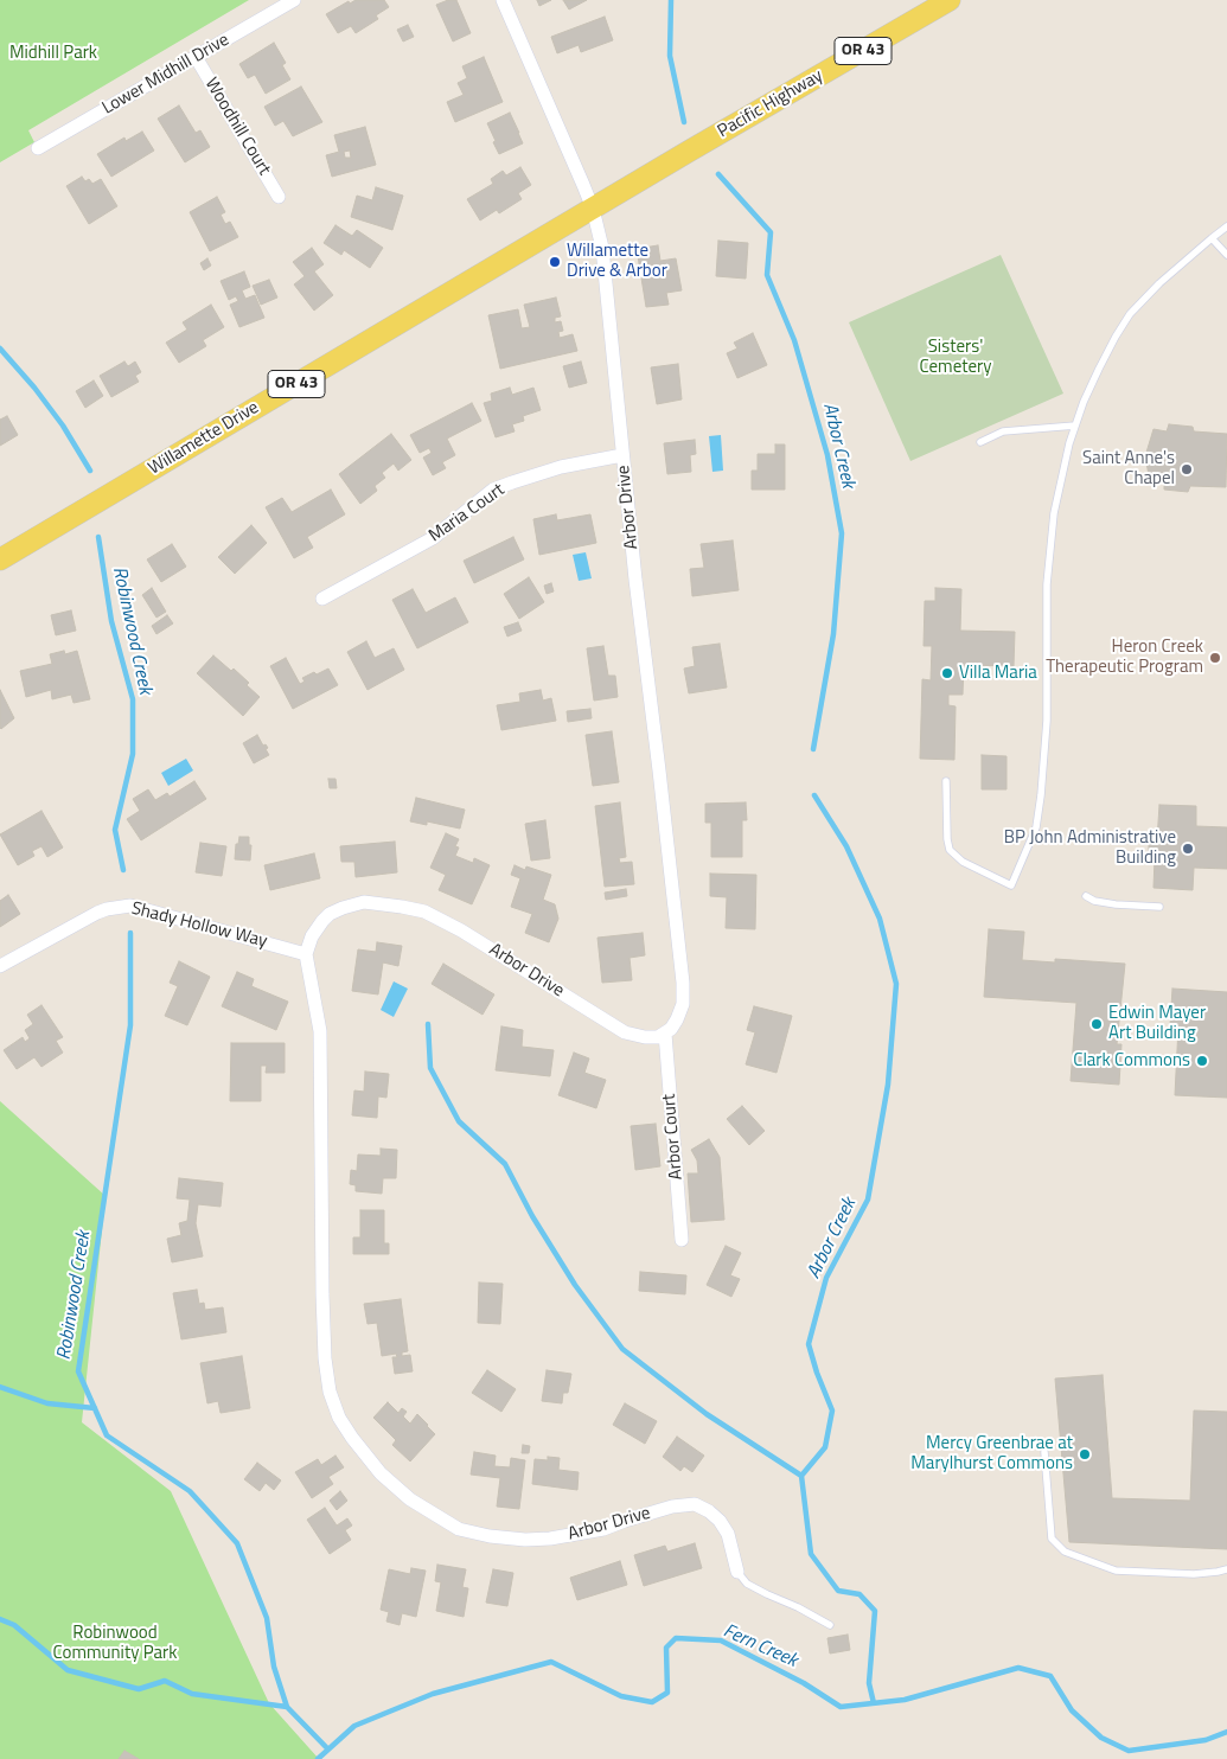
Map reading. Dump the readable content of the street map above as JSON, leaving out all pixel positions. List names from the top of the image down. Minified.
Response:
{"streets":{"main road":["OR 43","Pacific Highway","Willamette Drive"],"street":["Lower Midhill Drive","Woodhill Court","Arbor Drive","Maria Court","Shady Hollow Way","Arbor Court"]},"crossings":[["Lower Midhill Drive","Woodhill Court"],["Pacific Highway","Willamette Drive"],["Pacific Highway","Arbor Drive"],["Willamette Drive","Arbor Drive"],["Arbor Drive","Maria Court"],["Arbor Drive","Shady Hollow Way"],["Arbor Drive","Arbor Court"]],"water":["Arbor Creek","Robinwood Creek","Fern Creek"],"parks":["Midhill Park","Sisters' Cemetery","Robinwood Community Park"],"places":["Willamette Drive & Arbor","Saint Anne's Chapel","Heron Creek Therapeutic Program","Villa Maria","BP John Administrative Building","Edwin Mayer Art Building","Clark Commons","Mercy Greenbrae at Marylhurst Commons"]}
